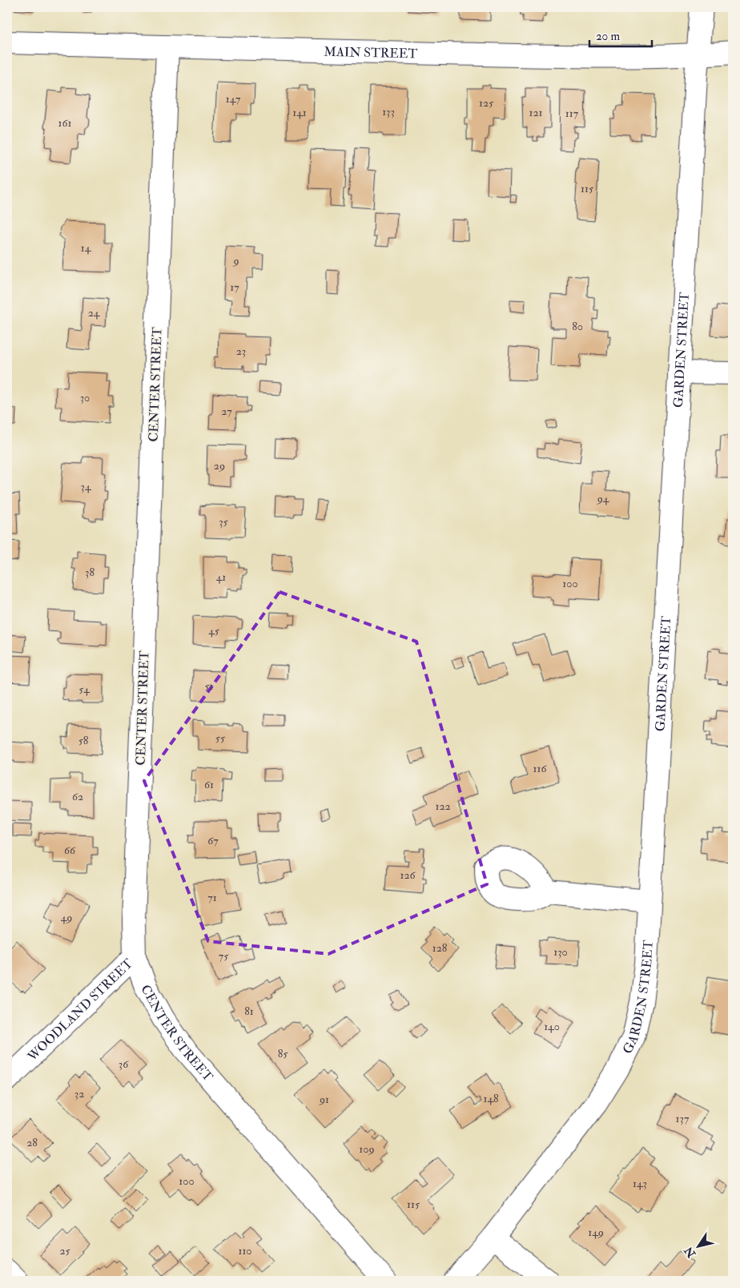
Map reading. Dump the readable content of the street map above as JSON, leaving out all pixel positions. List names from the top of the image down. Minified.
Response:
{"streets":{"street":["MAIN STREET","GARDEN STREET","CENTER STREET","WOODLAND STREET"]},"crossings":[["MAIN STREET","GARDEN STREET"],["MAIN STREET","CENTER STREET"],["CENTER STREET","WOODLAND STREET"]],"house_numbers":["147","125","133","141","121","117","161","115","14","9","17","24","80","23","30","27","29","34","94","35","38","41","100","45","51","54","55","58","116","61","62","122","67","66","126","71","49","128","130","75","81","140","85","36","32","148","91","137","28","109","100","143","115","149","25","110"],"scale_bar":"20 m","north":"bottom left"}
